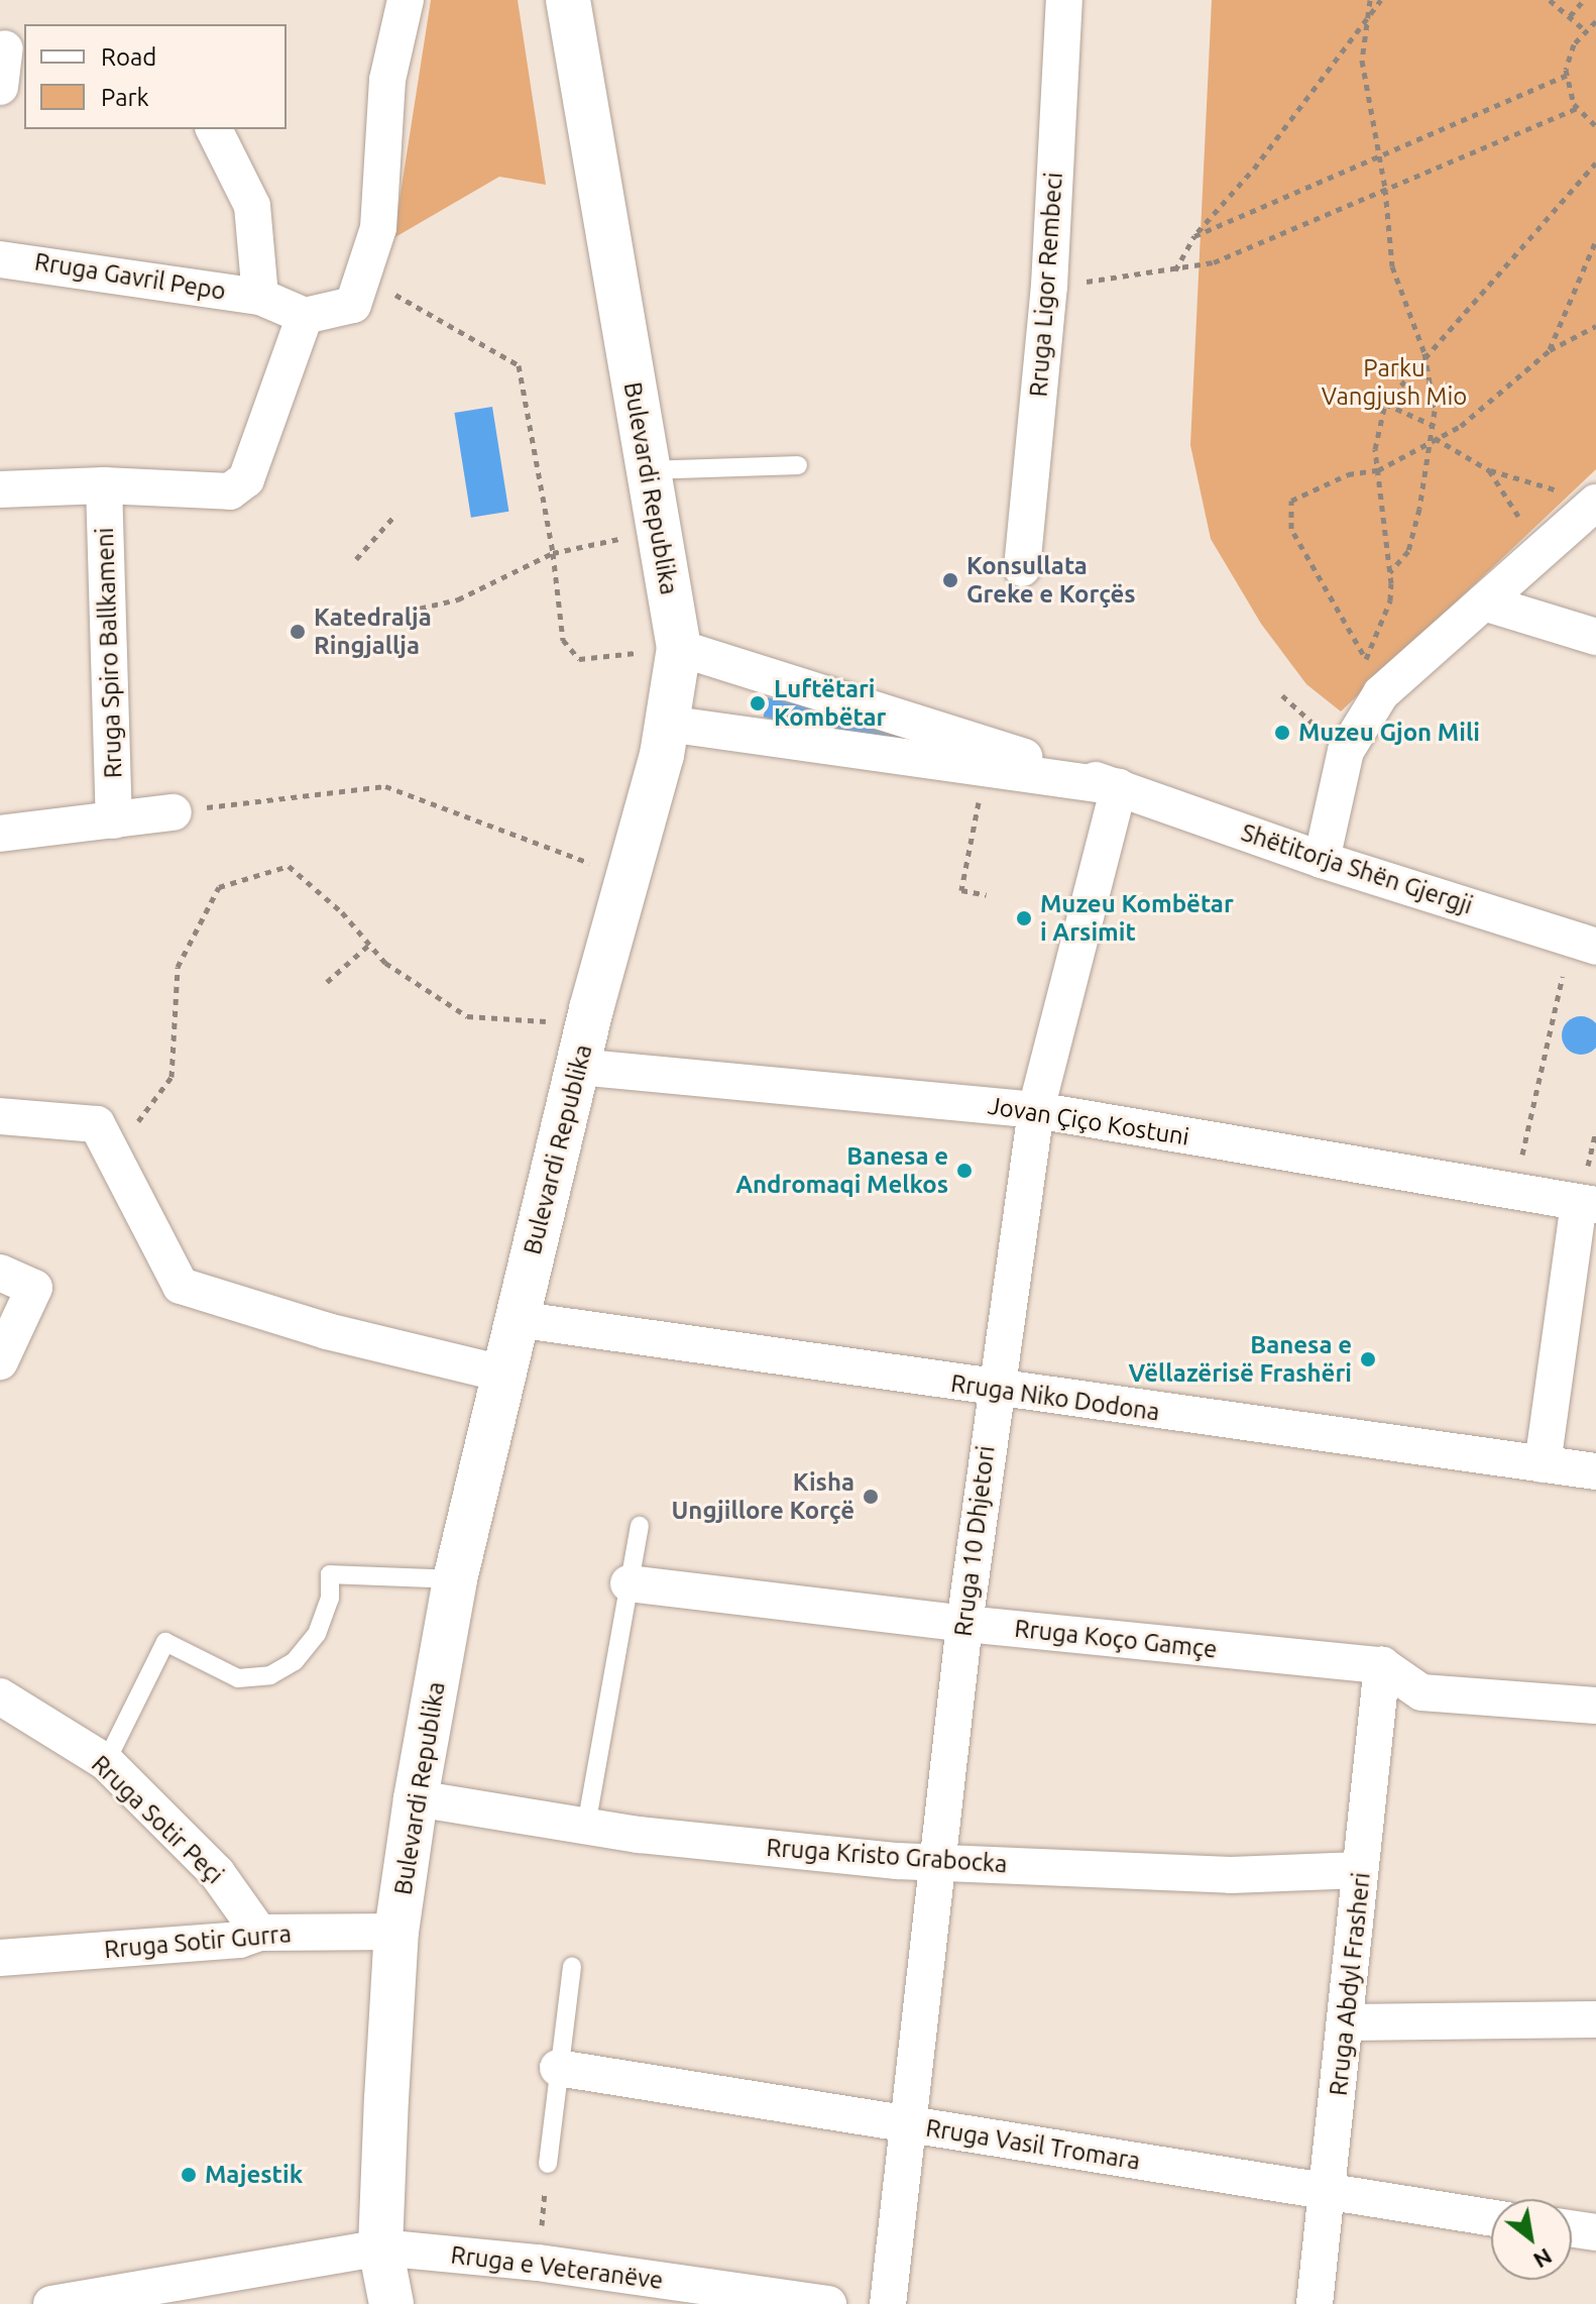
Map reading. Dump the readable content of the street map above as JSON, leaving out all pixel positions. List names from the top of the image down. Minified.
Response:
{"streets":{"street":["Rruga Gavril Pepo","Rruga Ligor Rembeci","Bulevardi Republika","Rruga Spiro Ballkameni","Shëtitorja Shën Gjergji","Jovan Çiço Kostuni","Rruga Niko Dodona","Rruga 10 Dhjetori","Rruga Koço Gamçe","Rruga Sotir Peçi","Rruga Kristo Grabocka","Rruga Sotir Gurra","Rruga Abdyl Frasheri","Rruga Vasil Tromara","Rruga e Veteranëve"]},"crossings":[["Bulevardi Republika","Shëtitorja Shën Gjergji"],["Bulevardi Republika","Jovan Çiço Kostuni"],["Bulevardi Republika","Rruga Niko Dodona"],["Bulevardi Republika","Rruga Kristo Grabocka"],["Bulevardi Republika","Rruga Sotir Gurra"],["Bulevardi Republika","Rruga e Veteranëve"],["Shëtitorja Shën Gjergji","Rruga 10 Dhjetori"],["Jovan Çiço Kostuni","Rruga 10 Dhjetori"],["Rruga Niko Dodona","Rruga 10 Dhjetori"],["Rruga 10 Dhjetori","Rruga Koço Gamçe"],["Rruga 10 Dhjetori","Rruga Kristo Grabocka"],["Rruga 10 Dhjetori","Rruga Vasil Tromara"],["Rruga Koço Gamçe","Rruga Abdyl Frasheri"],["Rruga Sotir Peçi","Rruga Sotir Gurra"],["Rruga Kristo Grabocka","Rruga Abdyl Frasheri"],["Rruga Abdyl Frasheri","Rruga Vasil Tromara"]],"parks":["Parku Vangjush Mio"],"places":["Konsullata Greke e Korçës","Katedralja Ringjallja","Luftëtari Kombëtar","Muzeu Gjon Mili","Muzeu Kombëtar i Arsimit","Banesa e Andromaqi Melkos","Banesa e Vëllazërisë Frashëri","Kisha Ungjillore Korçë","Majestik"],"legend":["Road","Park"],"north":"bottom right"}
